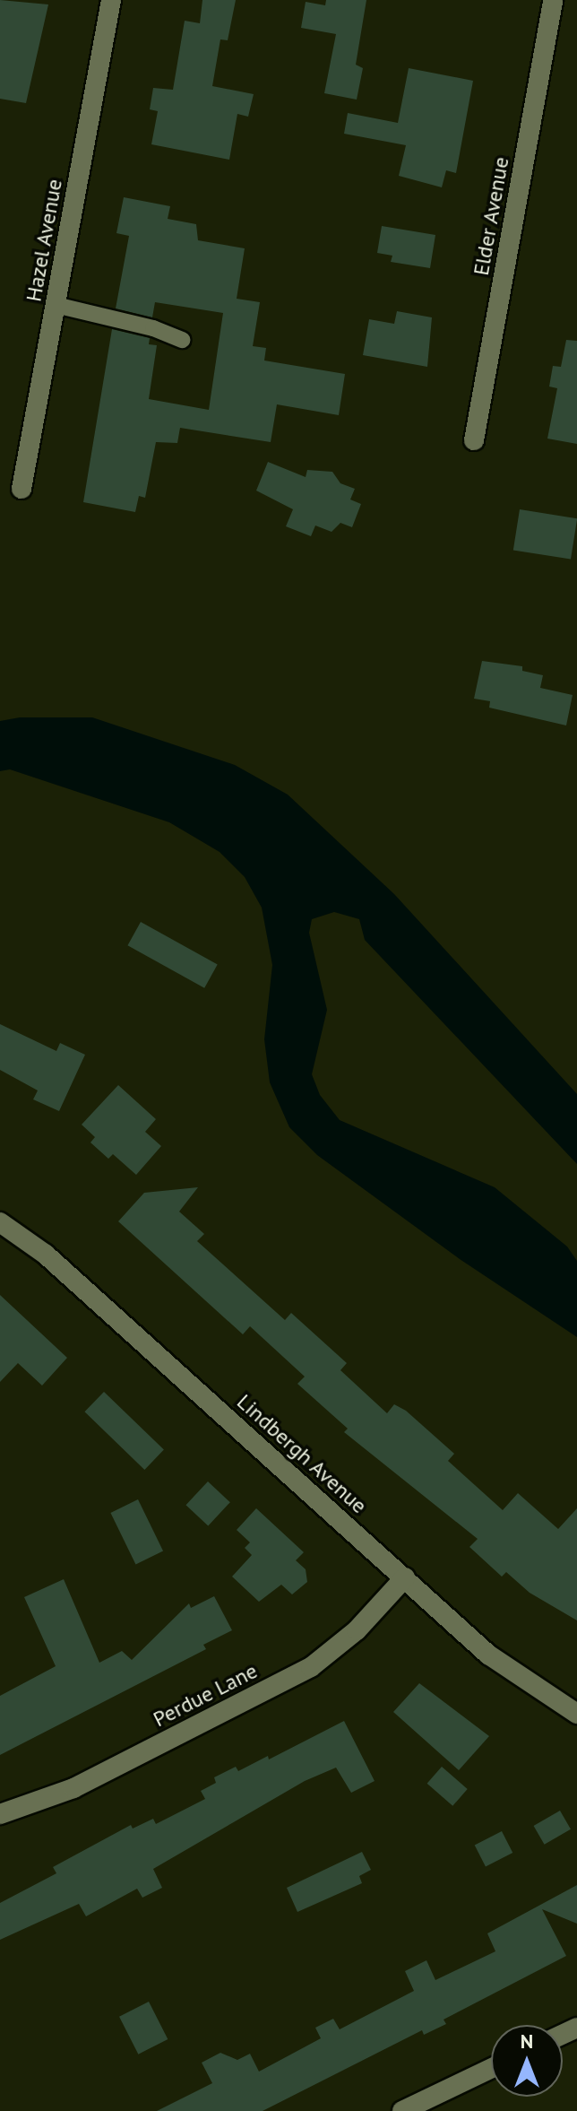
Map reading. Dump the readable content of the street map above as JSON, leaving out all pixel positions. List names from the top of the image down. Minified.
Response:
{"streets":{"street":["Elder Avenue","Hazel Avenue","Lindbergh Avenue","Perdue Lane"]},"crossings":[["Lindbergh Avenue","Perdue Lane"]],"north":"top"}
